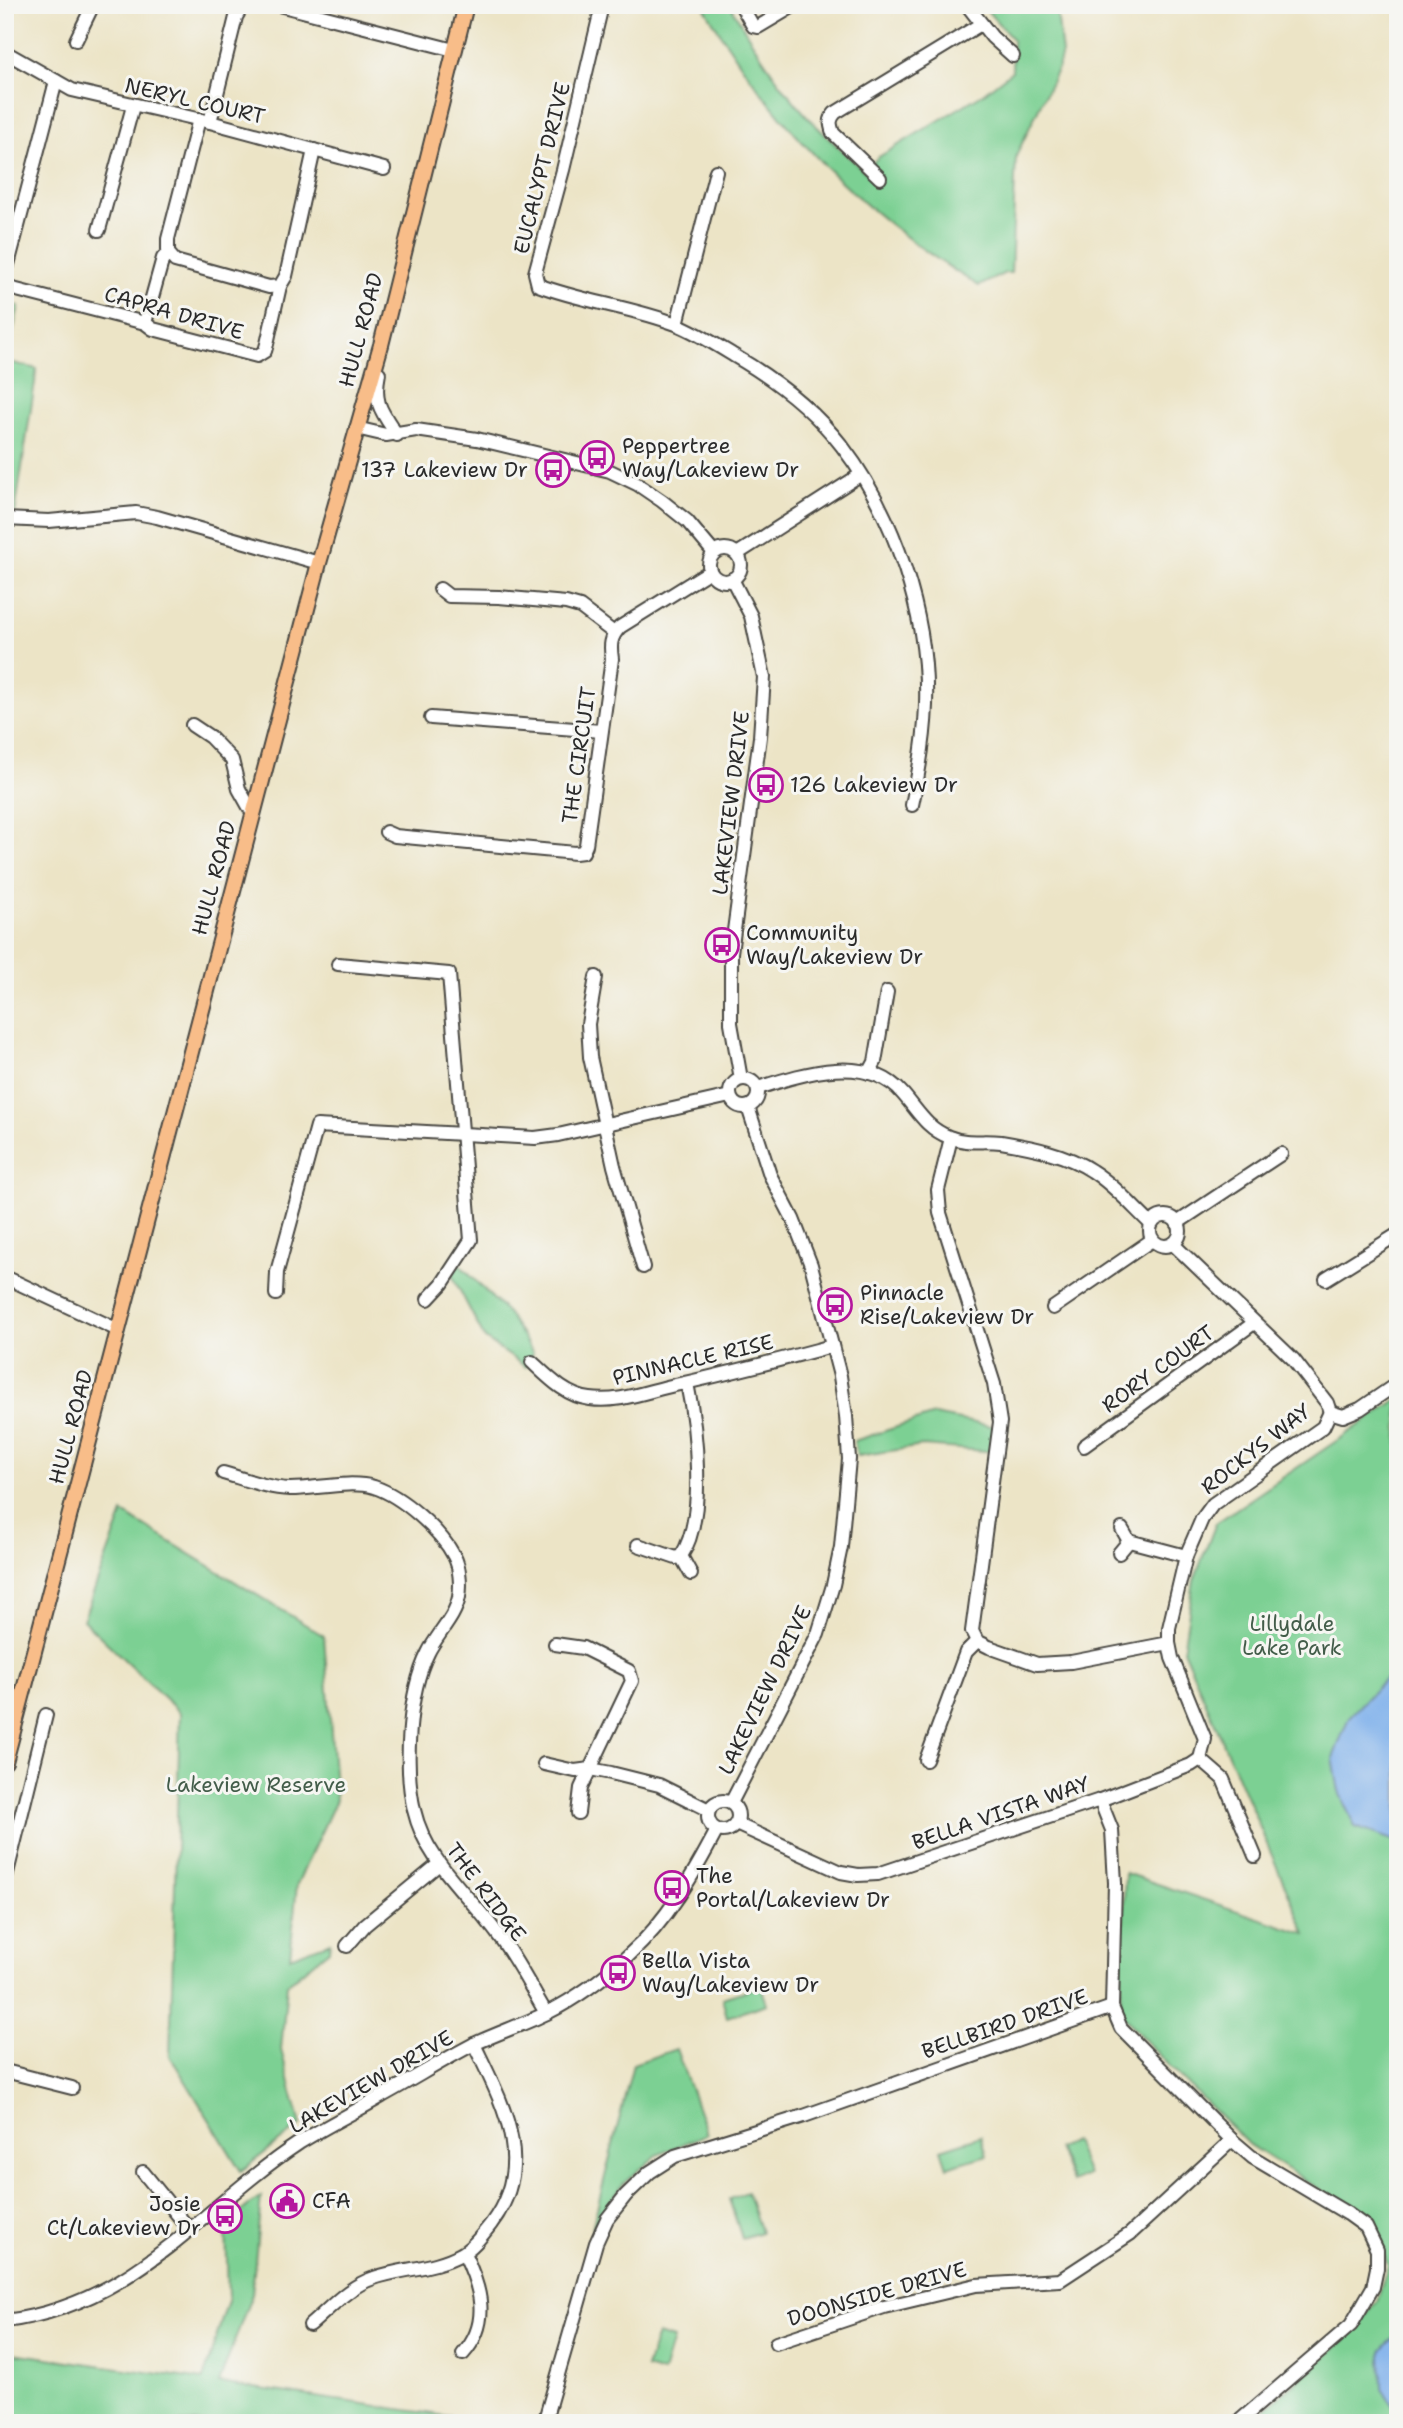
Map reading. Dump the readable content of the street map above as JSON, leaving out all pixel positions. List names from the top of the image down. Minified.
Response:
{"streets":{"main road":["HULL ROAD"],"street":["NERYL COURT","EUCALYPT DRIVE","CAPRA DRIVE","THE CIRCUIT","LAKEVIEW DRIVE","PINNACLE RISE","RORY COURT","ROCKYS WAY","BELLA VISTA WAY","THE RIDGE","BELLBIRD DRIVE","DOONSIDE DRIVE"]},"crossings":[["NERYL COURT","CAPRA DRIVE"],["LAKEVIEW DRIVE","PINNACLE RISE"],["LAKEVIEW DRIVE","BELLA VISTA WAY"],["LAKEVIEW DRIVE","THE RIDGE"],["ROCKYS WAY","BELLA VISTA WAY"],["BELLBIRD DRIVE","DOONSIDE DRIVE"]],"parks":["Lillydale Lake Park","Lakeview Reserve"],"places":{"bus stop":["Peppertree Way/Lakeview Dr","137 Lakeview Dr","126 Lakeview Dr","Community Way/Lakeview Dr","Pinnacle Rise/Lakeview Dr","The Portal/Lakeview Dr","Bella Vista Way/Lakeview Dr","Josie Ct/Lakeview Dr"],"public building":["CFA"]}}
